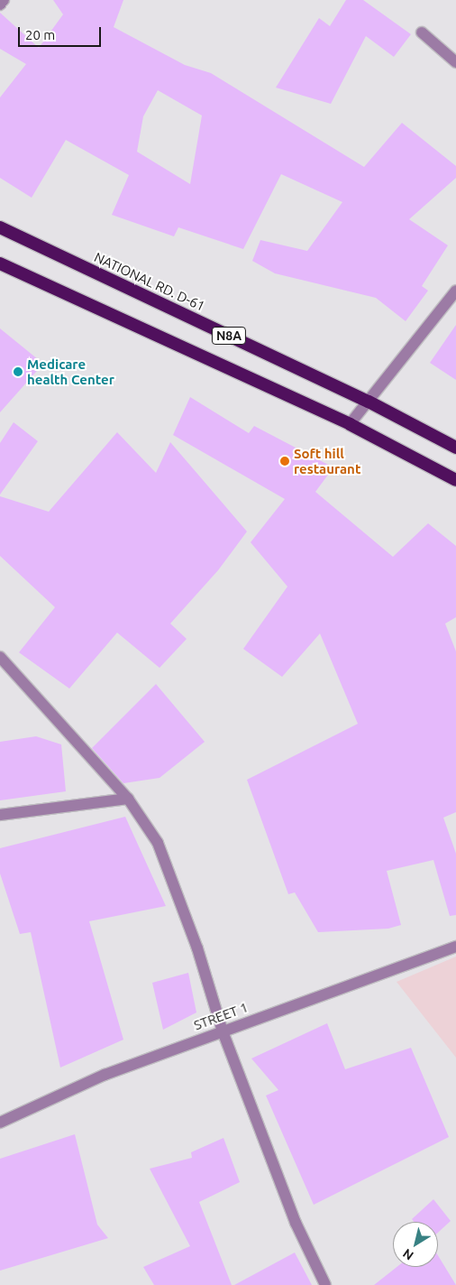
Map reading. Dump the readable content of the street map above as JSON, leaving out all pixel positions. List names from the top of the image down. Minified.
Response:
{"streets":{"highway":["NATIONAL RD. D-61","N8A"],"street":["STREET 1"]},"places":["Medicare health Center","Soft hill restaurant"],"scale_bar":"20 m","north":"bottom left"}
